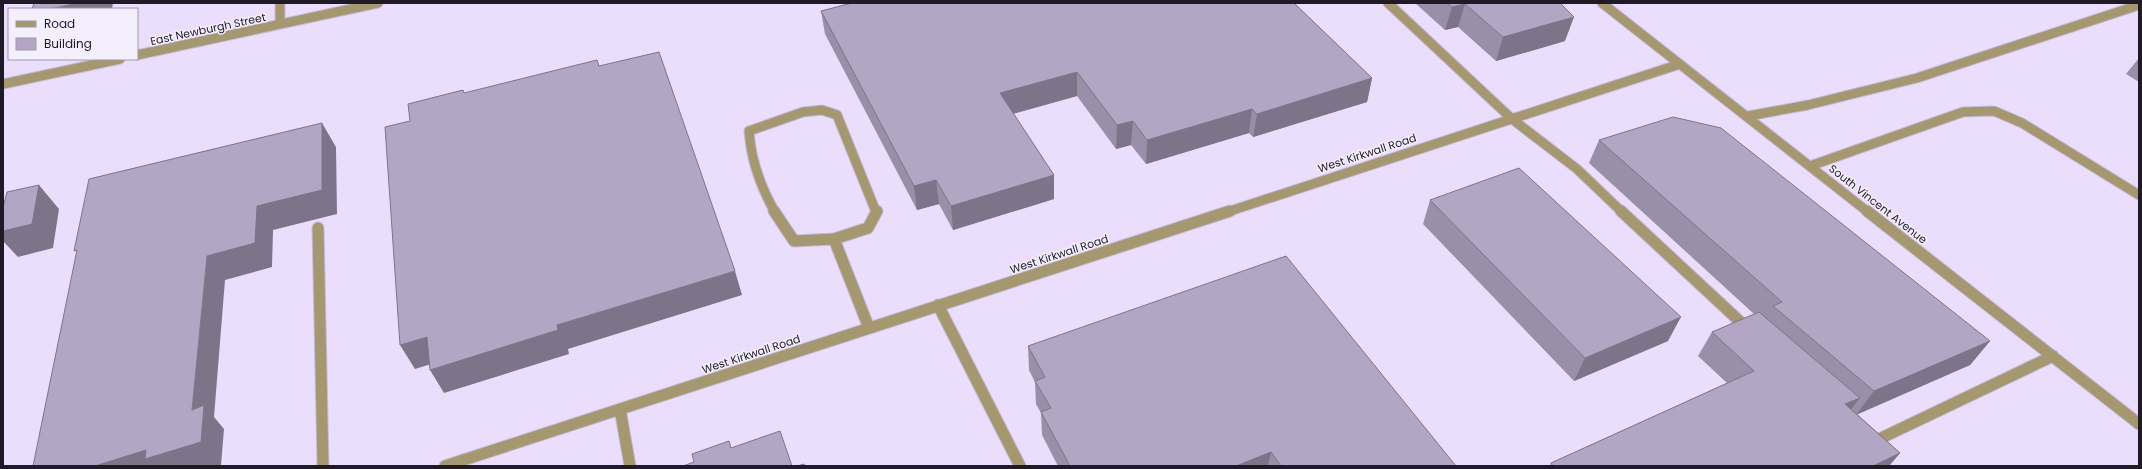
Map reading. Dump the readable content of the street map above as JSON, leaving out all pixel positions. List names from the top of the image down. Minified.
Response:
{"streets":{"street":["East Newburgh Street","West Kirkwall Road","South Vincent Avenue"]},"crossings":[["West Kirkwall Road","South Vincent Avenue"]],"legend":["Road","Building"]}
